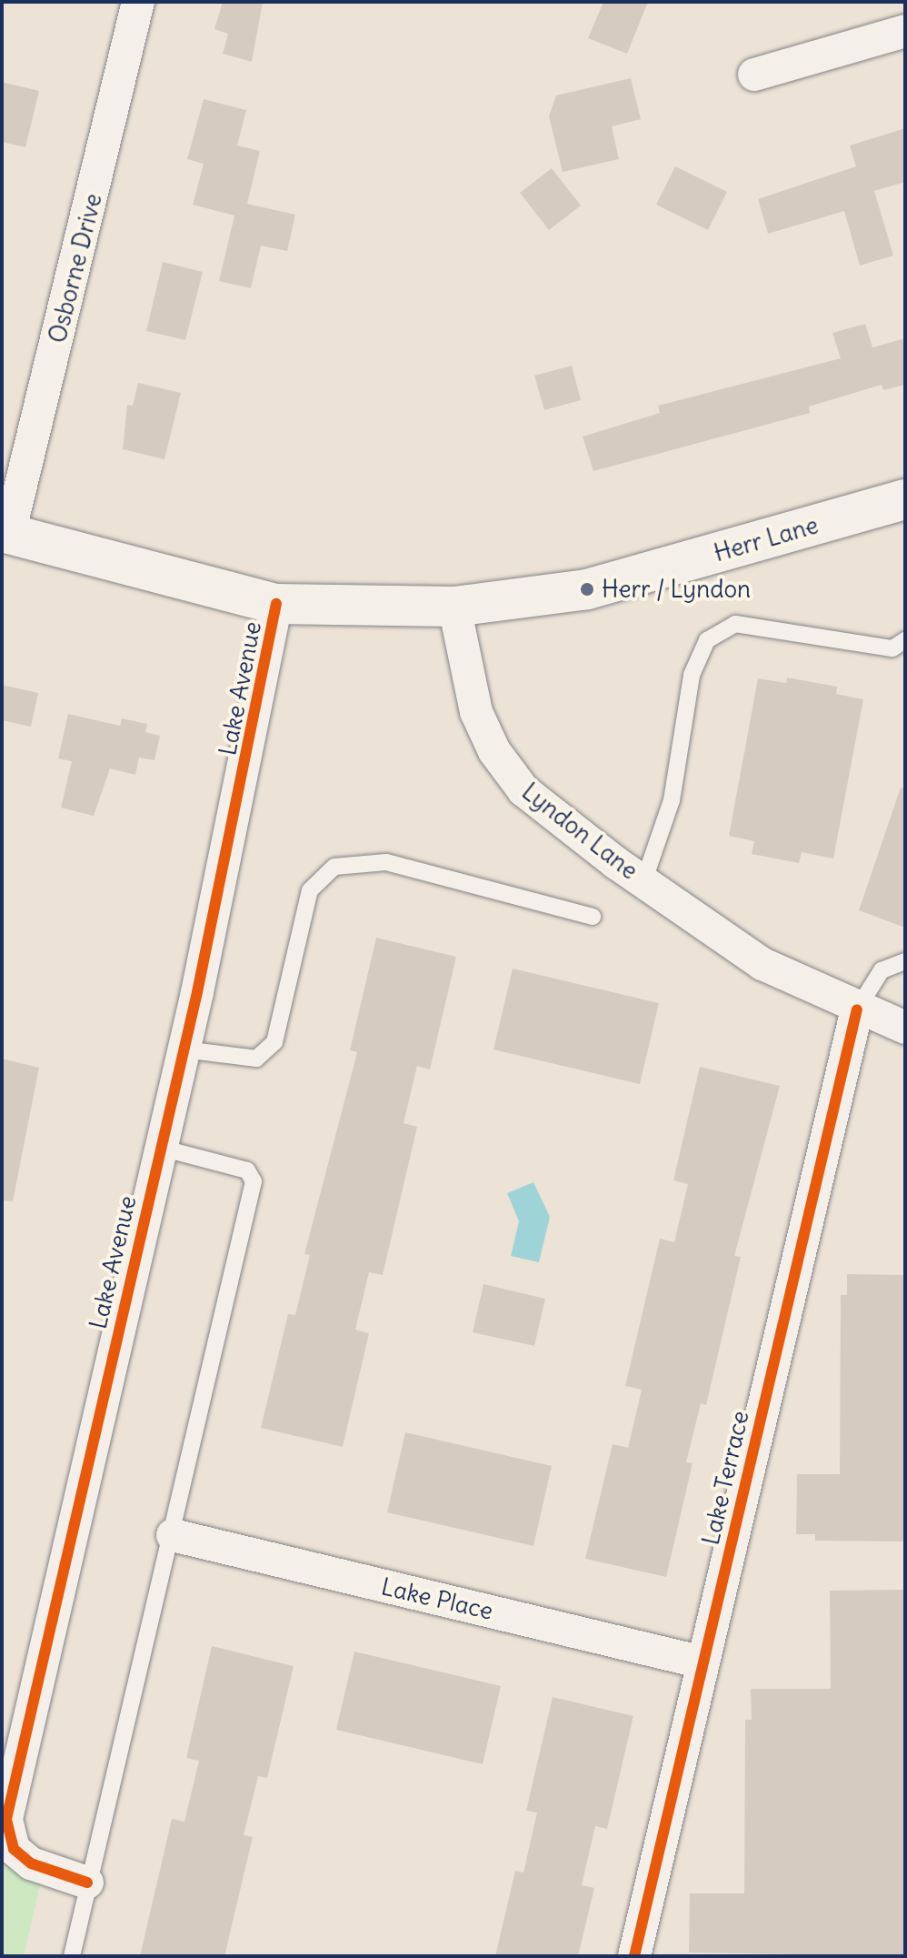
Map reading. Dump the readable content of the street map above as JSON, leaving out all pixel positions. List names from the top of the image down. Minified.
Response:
{"streets":{"main road":["Herr Lane"],"street":["Osborne Drive","Lake Avenue","Lyndon Lane","Lake Terrace","Lake Place"]},"crossings":[["Herr Lane","Lyndon Lane"],["Lyndon Lane","Lake Terrace"],["Lake Terrace","Lake Place"]],"places":["Herr / Lyndon"]}
